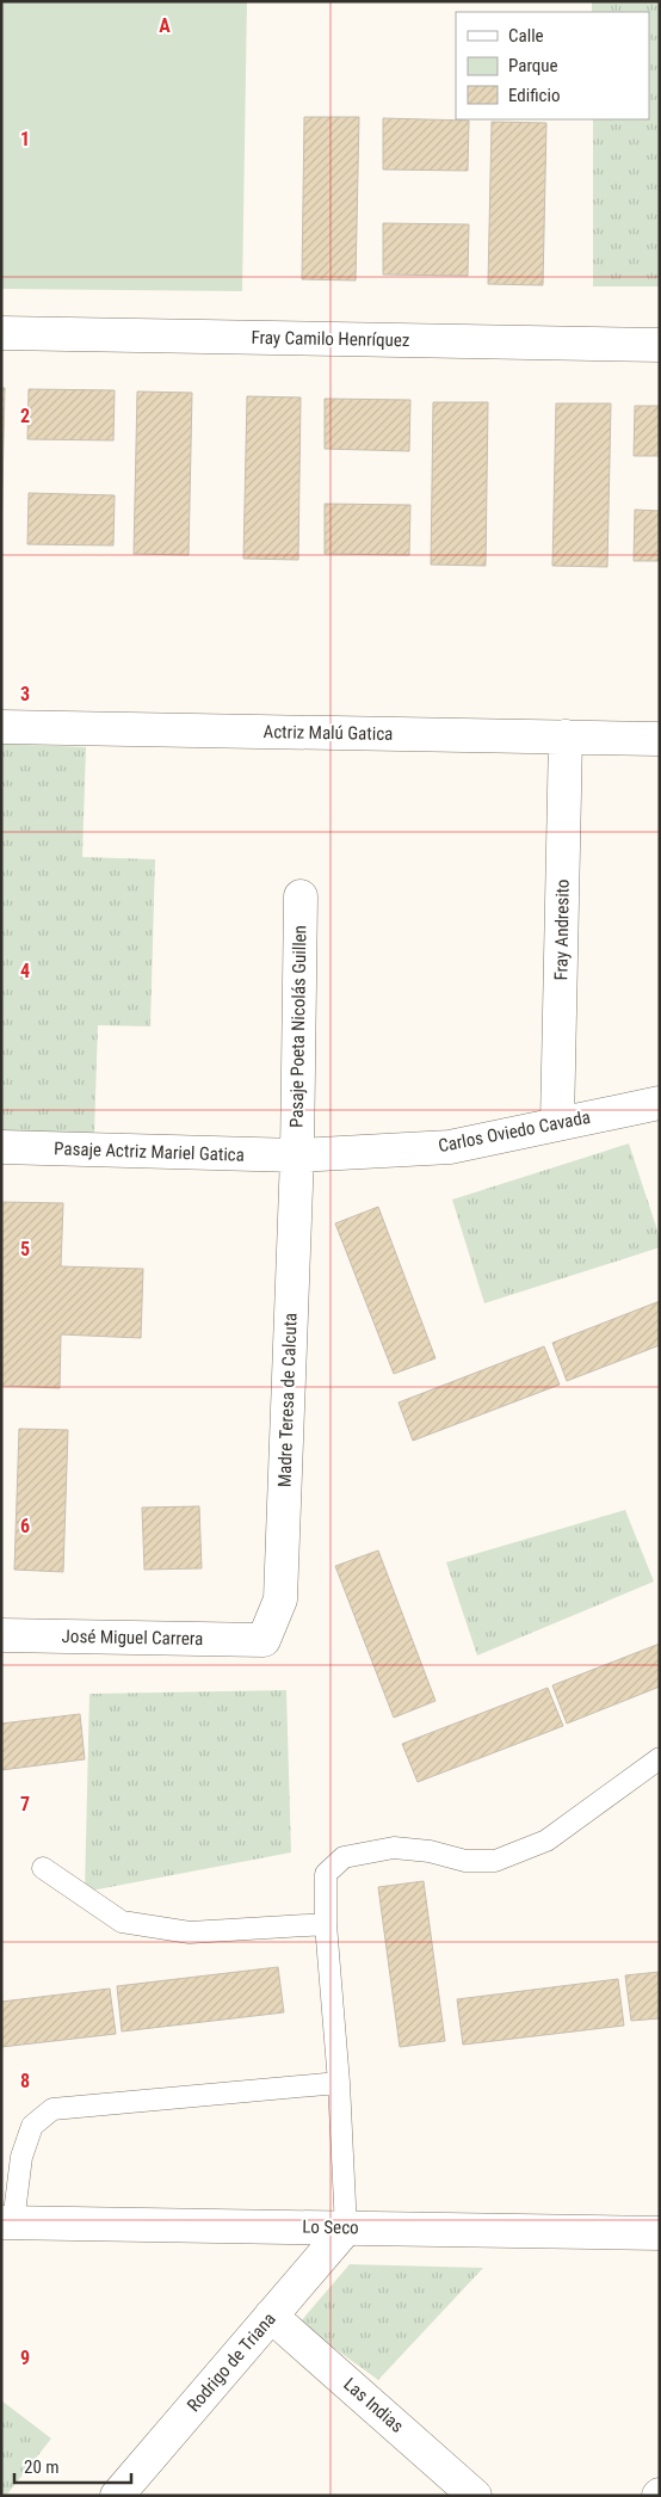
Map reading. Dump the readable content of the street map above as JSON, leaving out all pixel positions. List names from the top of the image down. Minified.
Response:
{"streets":{"street":["Fray Camilo Henríquez","Actriz Malú Gatica","Fray Andresito","Pasaje Poeta Nicolás Guillen","Carlos Oviedo Cavada","Pasaje Actriz Mariel Gatica","Madre Teresa de Calcuta","José Miguel Carrera","Lo Seco","Rodrigo de Triana","Las Indias"]},"crossings":[["Actriz Malú Gatica","Fray Andresito"],["Fray Andresito","Carlos Oviedo Cavada"],["Pasaje Poeta Nicolás Guillen","Carlos Oviedo Cavada"],["Pasaje Poeta Nicolás Guillen","Pasaje Actriz Mariel Gatica"],["Pasaje Poeta Nicolás Guillen","Madre Teresa de Calcuta"],["Carlos Oviedo Cavada","Pasaje Actriz Mariel Gatica"],["Carlos Oviedo Cavada","Madre Teresa de Calcuta"],["Pasaje Actriz Mariel Gatica","Madre Teresa de Calcuta"],["Madre Teresa de Calcuta","José Miguel Carrera"],["Lo Seco","Rodrigo de Triana"],["Rodrigo de Triana","Las Indias"]],"legend":["Calle","Parque","Edificio"],"scale_bar":"20 m","grid":{"columns":["A"],"rows":["1","2","3","4","5","6","7","8","9"]}}
